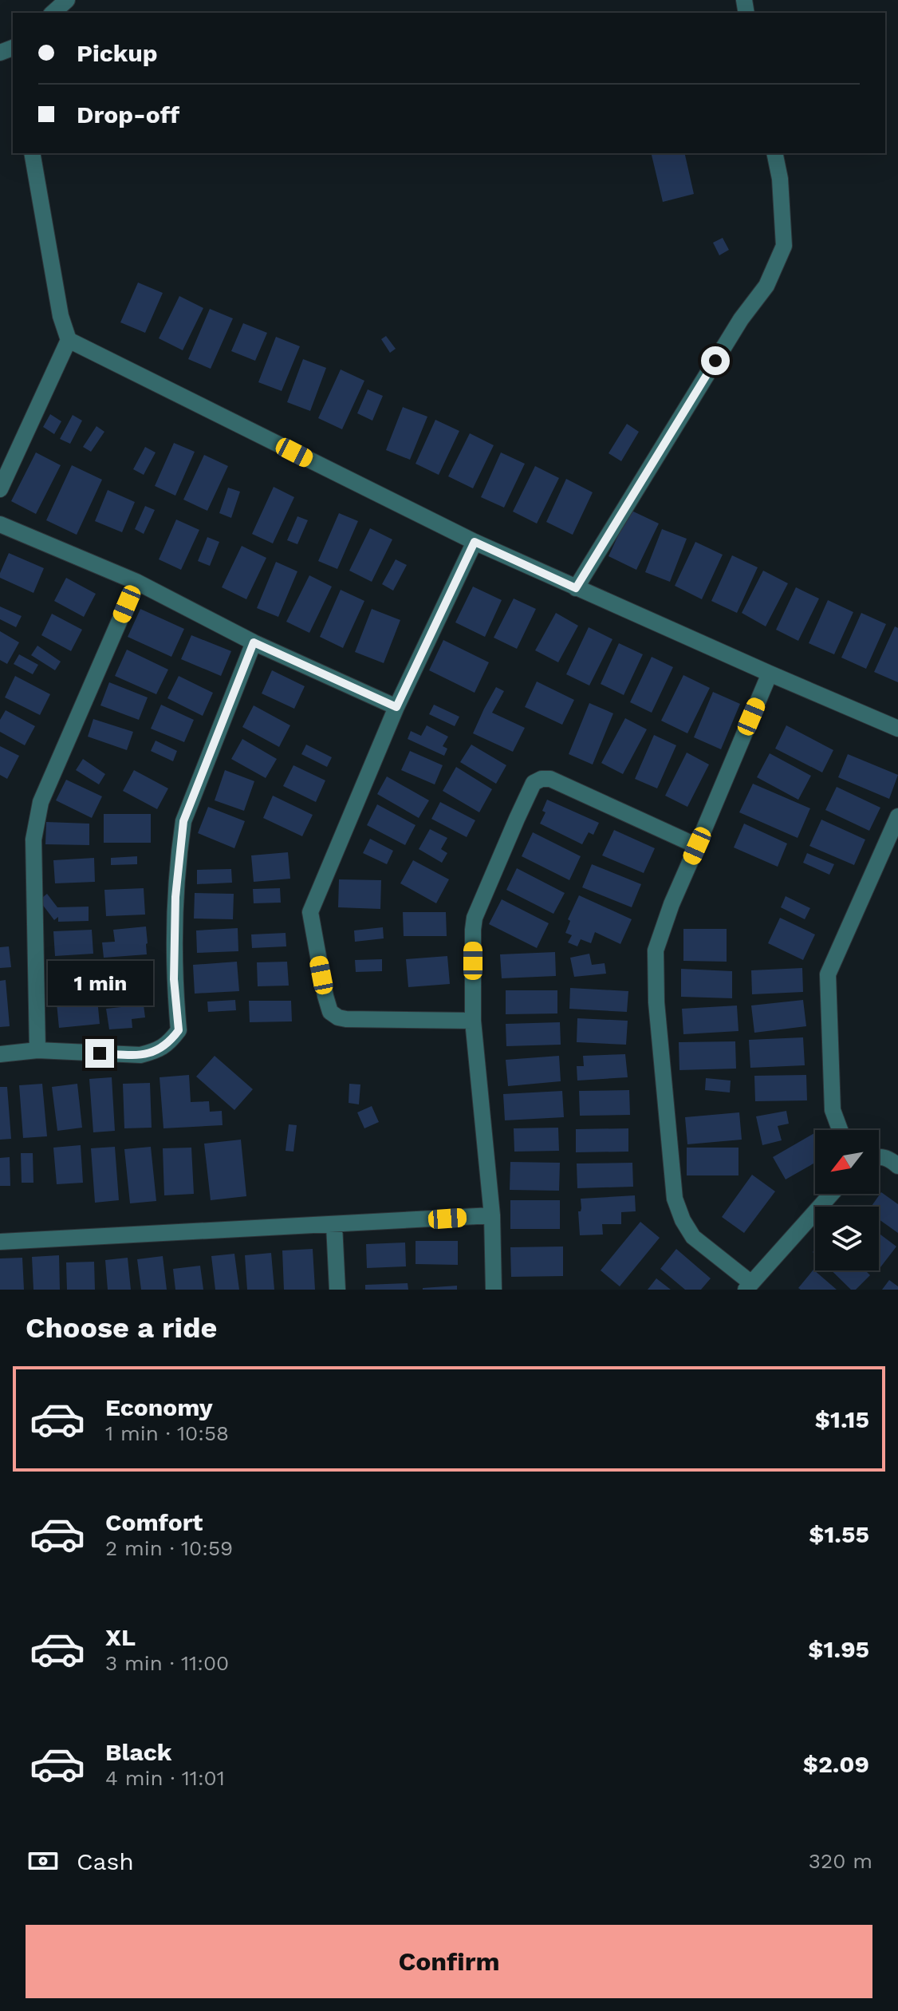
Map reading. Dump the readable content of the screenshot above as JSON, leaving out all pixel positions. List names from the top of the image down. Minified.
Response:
{"north":"bottom left","page":{"banner":["Pickup","Drop-off"],"bubble":"1 min","heading":"Choose a ride","list":[{"name":"Economy","note":"1 min · 10:58","value":"$1.15"},{"name":"Comfort","note":"2 min · 10:59","value":"$1.55"},{"name":"XL","note":"3 min · 11:00","value":"$1.95"},{"name":"Black","note":"4 min · 11:01","value":"$2.09"}],"pay":["Cash","320 m"],"buttons":"Confirm"}}
